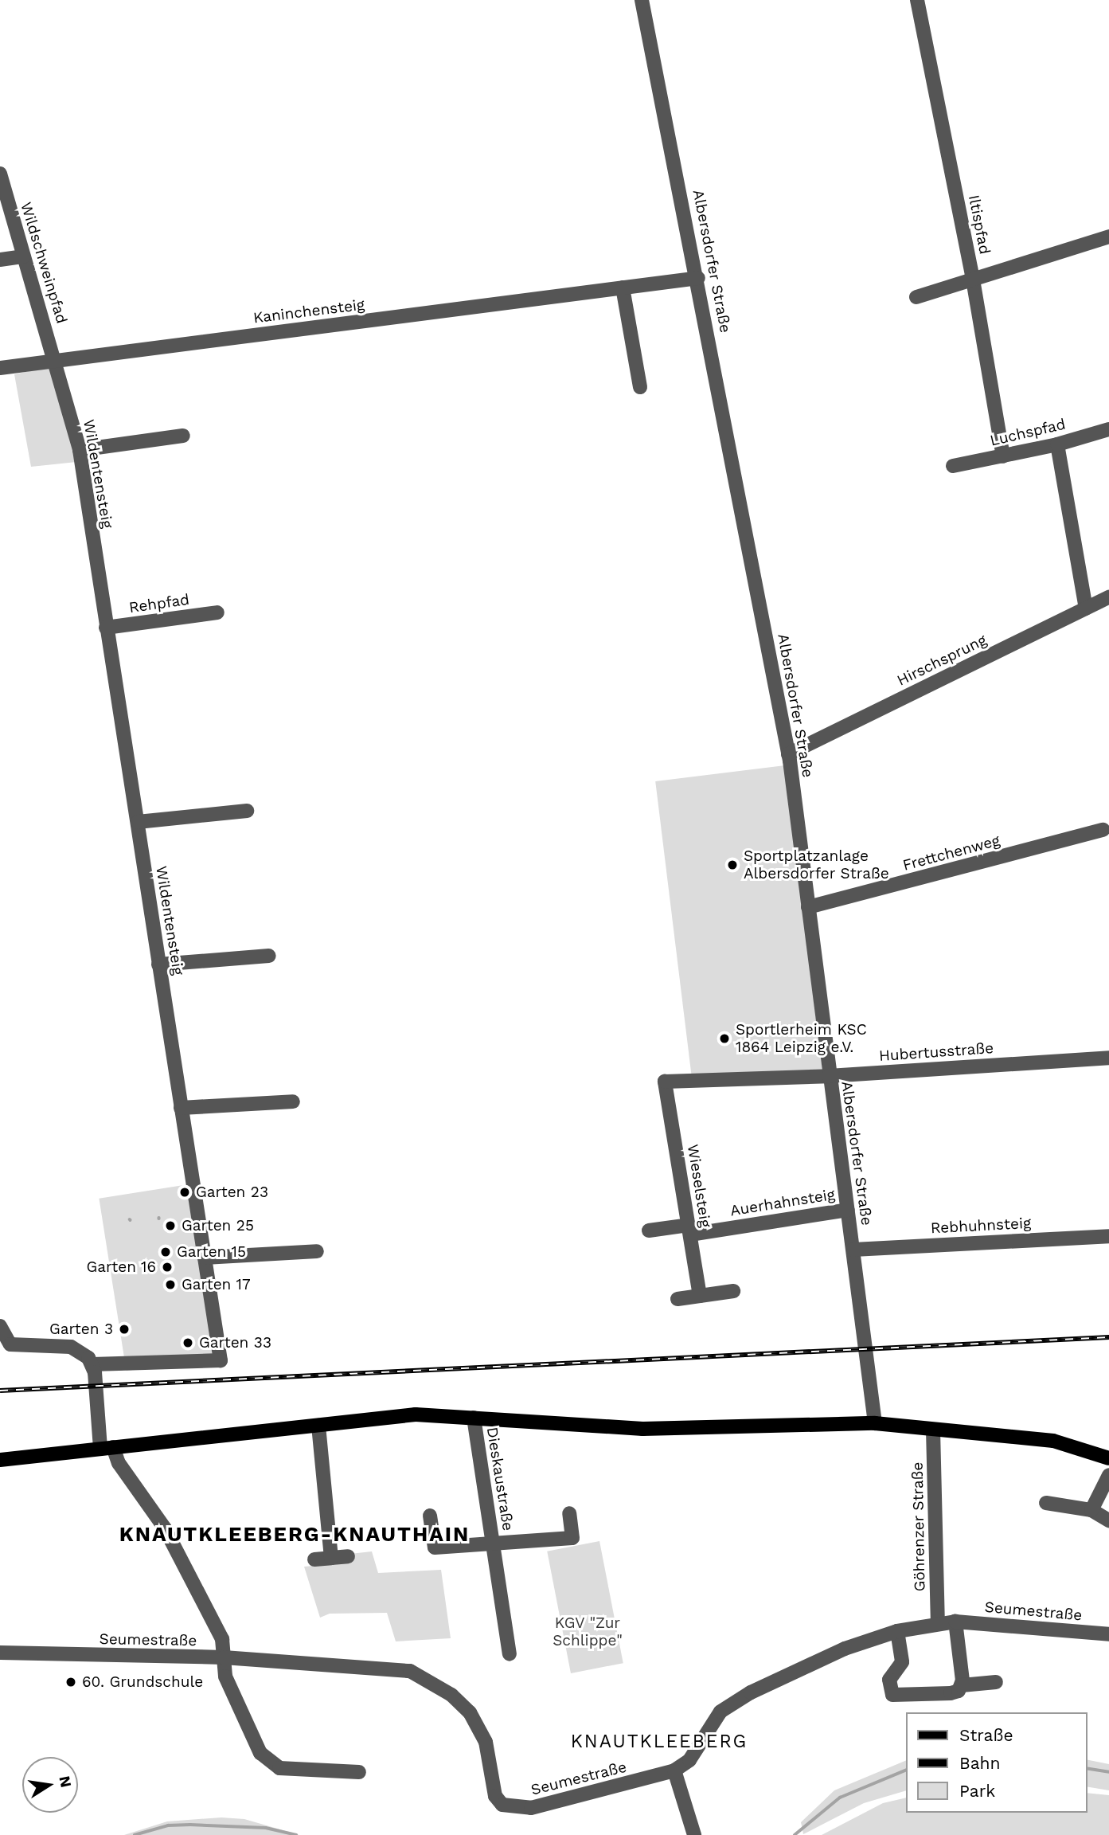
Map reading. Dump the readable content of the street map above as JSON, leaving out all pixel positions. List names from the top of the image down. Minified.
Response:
{"streets":{"street":["Iltispfad","Albersdorfer Straße","Wildschweinpfad","Kaninchensteig","Luchspfad","Wildentensteig","Rehpfad","Hirschsprung","Frettchenweg","Hubertusstraße","Wieselsteig","Auerhahnsteig","Rebhuhnsteig","Dieskaustraße","Göhrenzer Straße","Seumestraße"]},"crossings":[["Iltispfad","Luchspfad"],["Albersdorfer Straße","Kaninchensteig"],["Albersdorfer Straße","Hirschsprung"],["Albersdorfer Straße","Frettchenweg"],["Albersdorfer Straße","Hubertusstraße"],["Albersdorfer Straße","Auerhahnsteig"],["Albersdorfer Straße","Rebhuhnsteig"],["Wildschweinpfad","Kaninchensteig"],["Wildschweinpfad","Wildentensteig"],["Kaninchensteig","Wildentensteig"],["Wildentensteig","Rehpfad"],["Hubertusstraße","Wieselsteig"],["Wieselsteig","Auerhahnsteig"],["Göhrenzer Straße","Seumestraße"]],"districts":["KNAUTKLEEBERG-KNAUTHAIN","KNAUTKLEEBERG"],"parks":["KGV \"Zur Schlippe\""],"places":["Sportplatzanlage Albersdorfer Straße","Sportlerheim KSC 1864 Leipzig e.V.","Garten 23","Garten 25","Garten 15","Garten 16","Garten 17","Garten 3","Garten 33","60. Grundschule"],"legend":["Straße","Bahn","Park"],"north":"right"}
